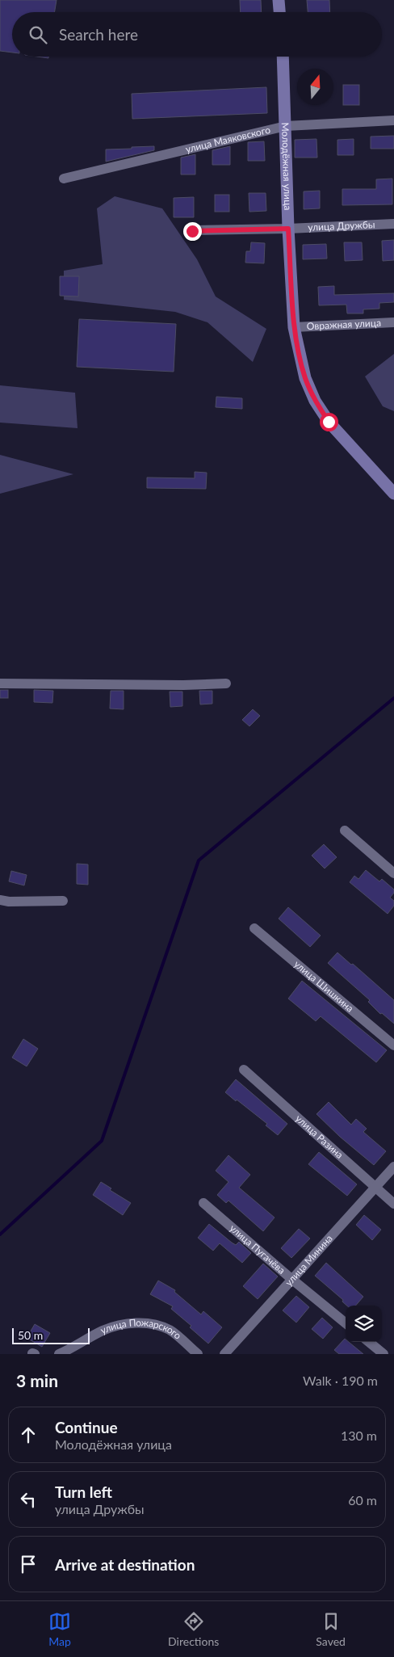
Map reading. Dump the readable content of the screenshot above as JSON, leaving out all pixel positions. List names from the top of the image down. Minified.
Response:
{"streets":{"main road":["Молодёжная улица"],"street":["улица Маяковского","улица Дружбы","Овражная улица","улица Шишкина","улица Разина","улица Пугачёва","улица Минина","улица Пожарского"]},"crossings":[["улица Маяковского","Молодёжная улица"],["Молодёжная улица","улица Дружбы"],["Молодёжная улица","Овражная улица"],["улица Разина","улица Минина"],["улица Пугачёва","улица Минина"]],"scale_bar":"50 m","north":"top","page":{"search":"Search here","scale":"50 m","heading":["3 min","Walk · 190 m"],"list":[["Continue","Молодёжная улица","130 m"],["Turn left","улица Дружбы","60 m"],"Arrive at destination"],"nav":["Map","Directions","Saved"]}}
